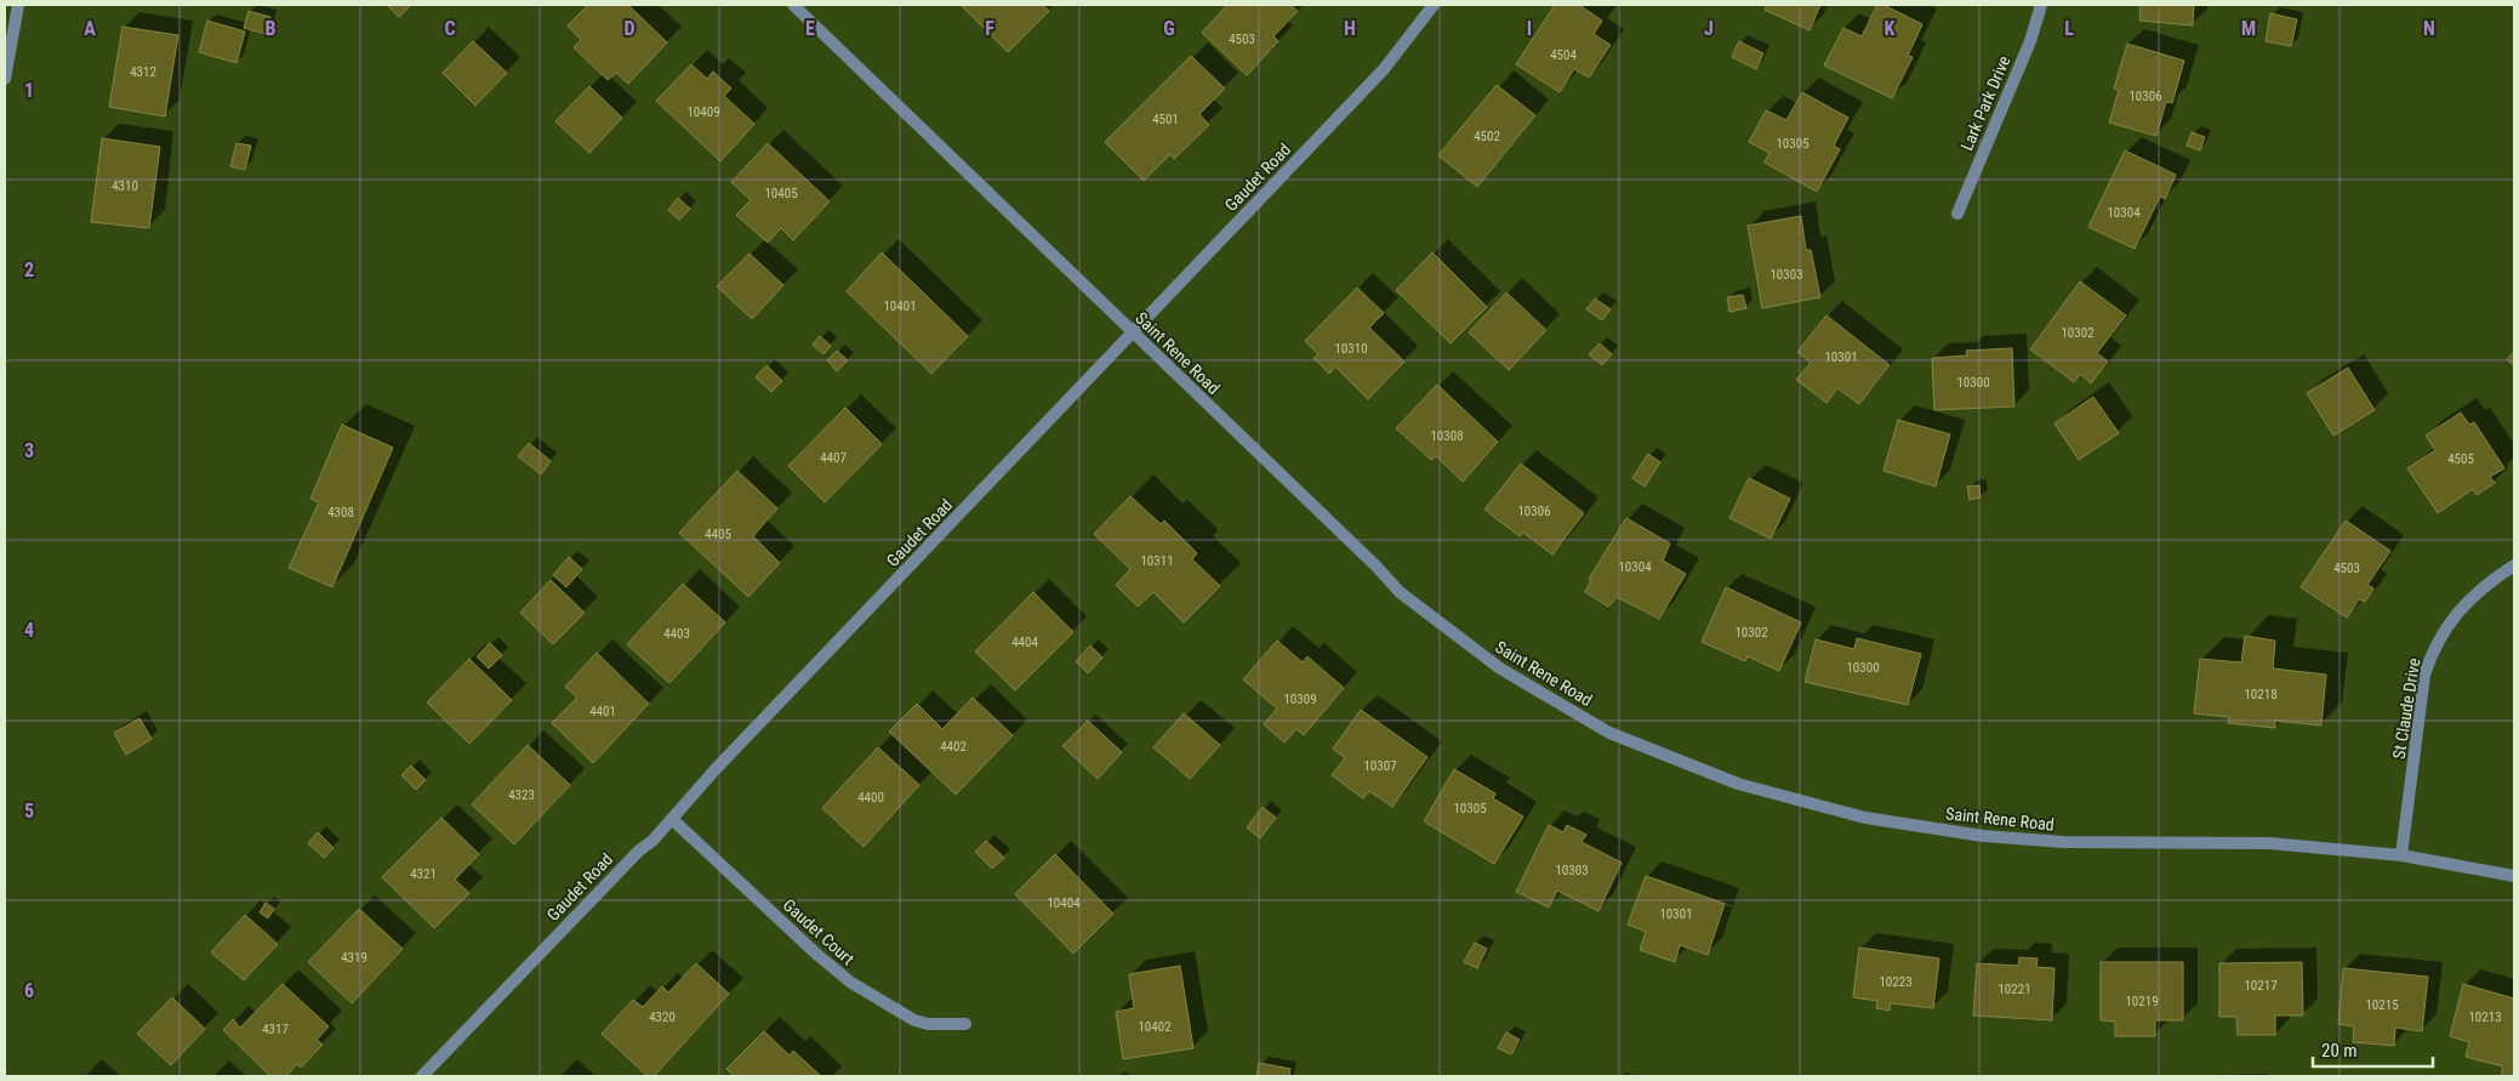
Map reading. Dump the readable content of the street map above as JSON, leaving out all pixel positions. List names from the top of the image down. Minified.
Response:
{"streets":{"street":["Lark Park Drive","Gaudet Road","Saint Rene Road","St Claude Drive","Gaudet Court"]},"crossings":[["Gaudet Road","Saint Rene Road"],["Gaudet Road","Gaudet Court"],["Saint Rene Road","St Claude Drive"]],"house_numbers":["4503","4504","4312","10306","10409","4501","4502","10305","4310","10405","10304","10303","10401","10302","10310","10301","10300","10308","4407","4505","10306","4308","4405","10311","10304","4503","10302","4403","4404","10300","10218","10309","4401","4402","10307","4323","4400","10305","10303","4321","10404","10301","4319","10223","10217","10221","10219","10215","4320","10213","10402","4317"],"scale_bar":"20 m","grid":{"columns":["A","B","C","D","E","F","G","H","I","J","K","L","M","N"],"rows":["1","2","3","4","5","6"]}}
